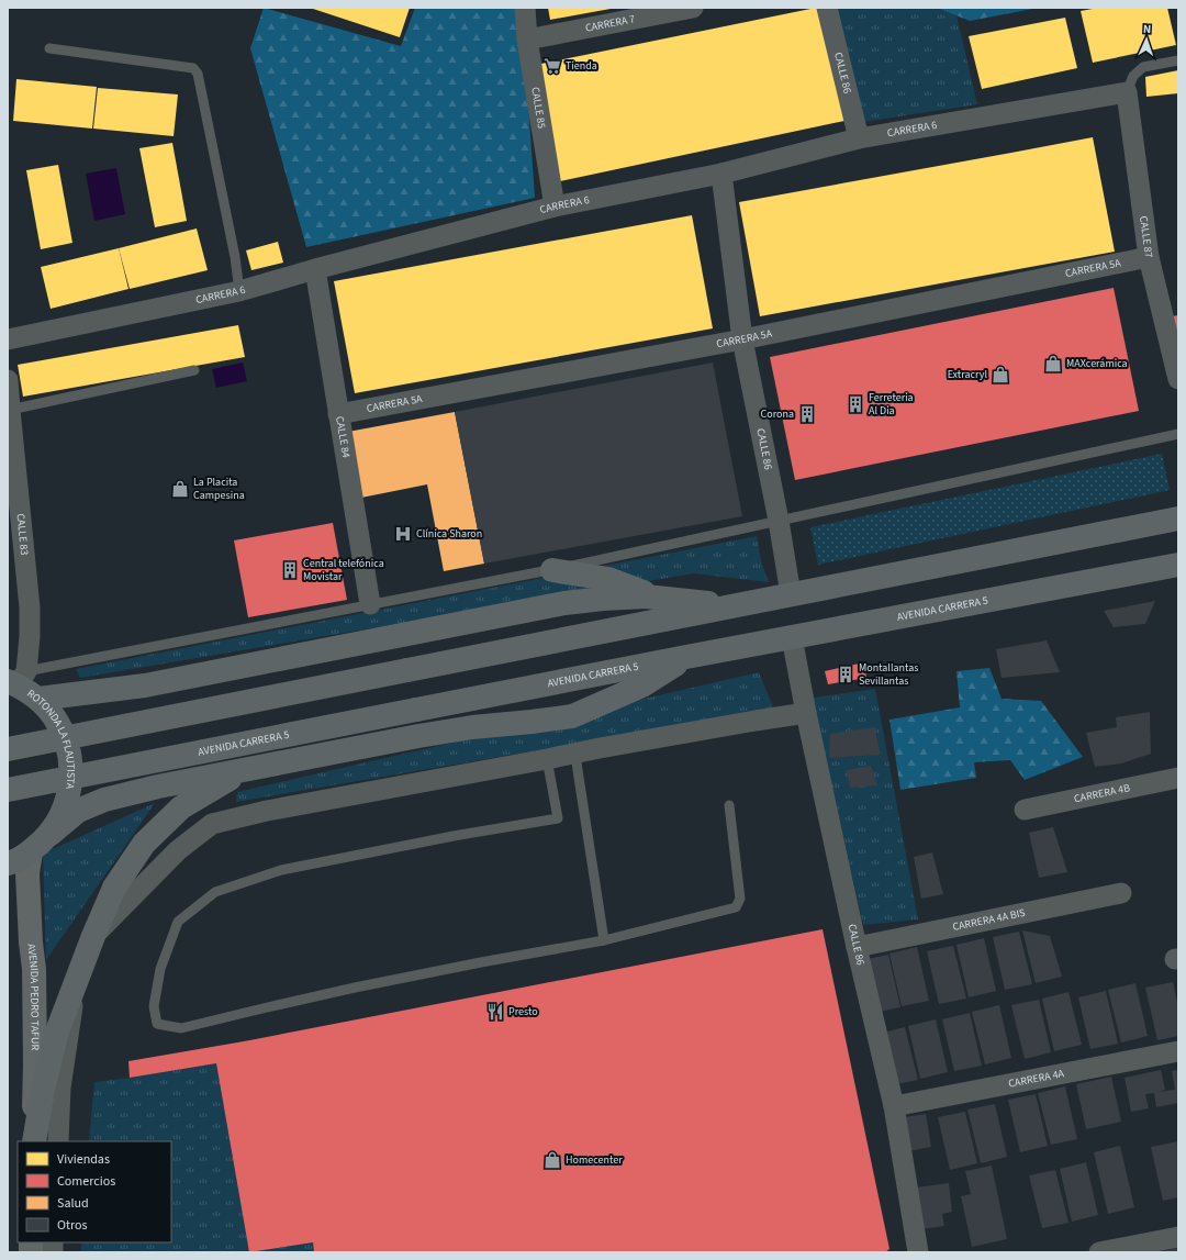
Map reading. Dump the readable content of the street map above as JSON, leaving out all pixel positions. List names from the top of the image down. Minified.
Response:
{"streets":{"main road":["AVENIDA CARRERA 5","ROTONDA LA FLAUTISTA","AVENIDA PEDRO TAFUR"],"street":["CARRERA 7","CALLE 86","CALLE 85","CARRERA 6","CALLE 87","CARRERA 5A","CALLE 84","CALLE 83","CARRERA 4B","CARRERA 4A BIS","CARRERA 4A"]},"crossings":[["CARRERA 7","CALLE 85"],["CALLE 86","CARRERA 6"],["CALLE 86","CARRERA 5A"],["CALLE 86","AVENIDA CARRERA 5"],["CALLE 86","CARRERA 4A BIS"],["CALLE 86","CARRERA 4A"],["CALLE 85","CARRERA 6"],["CARRERA 6","CALLE 87"],["CARRERA 6","CALLE 84"],["CALLE 87","CARRERA 5A"],["CARRERA 5A","CALLE 84"],["CALLE 83","ROTONDA LA FLAUTISTA"],["ROTONDA LA FLAUTISTA","AVENIDA PEDRO TAFUR"]],"places":{"supermarket":["Tienda"],"shop":["MAXcerámica","Extracryl","La Placita Campesina","Homecenter"],"building":["Ferreteria Al Dia","Corona","Central telefónica Movistar","Montallantas Sevillantas"],"hospital":["Clínica Sharon"],"restaurant":["Presto"]},"legend":["Viviendas","Comercios","Salud","Otros"],"north":"top"}
